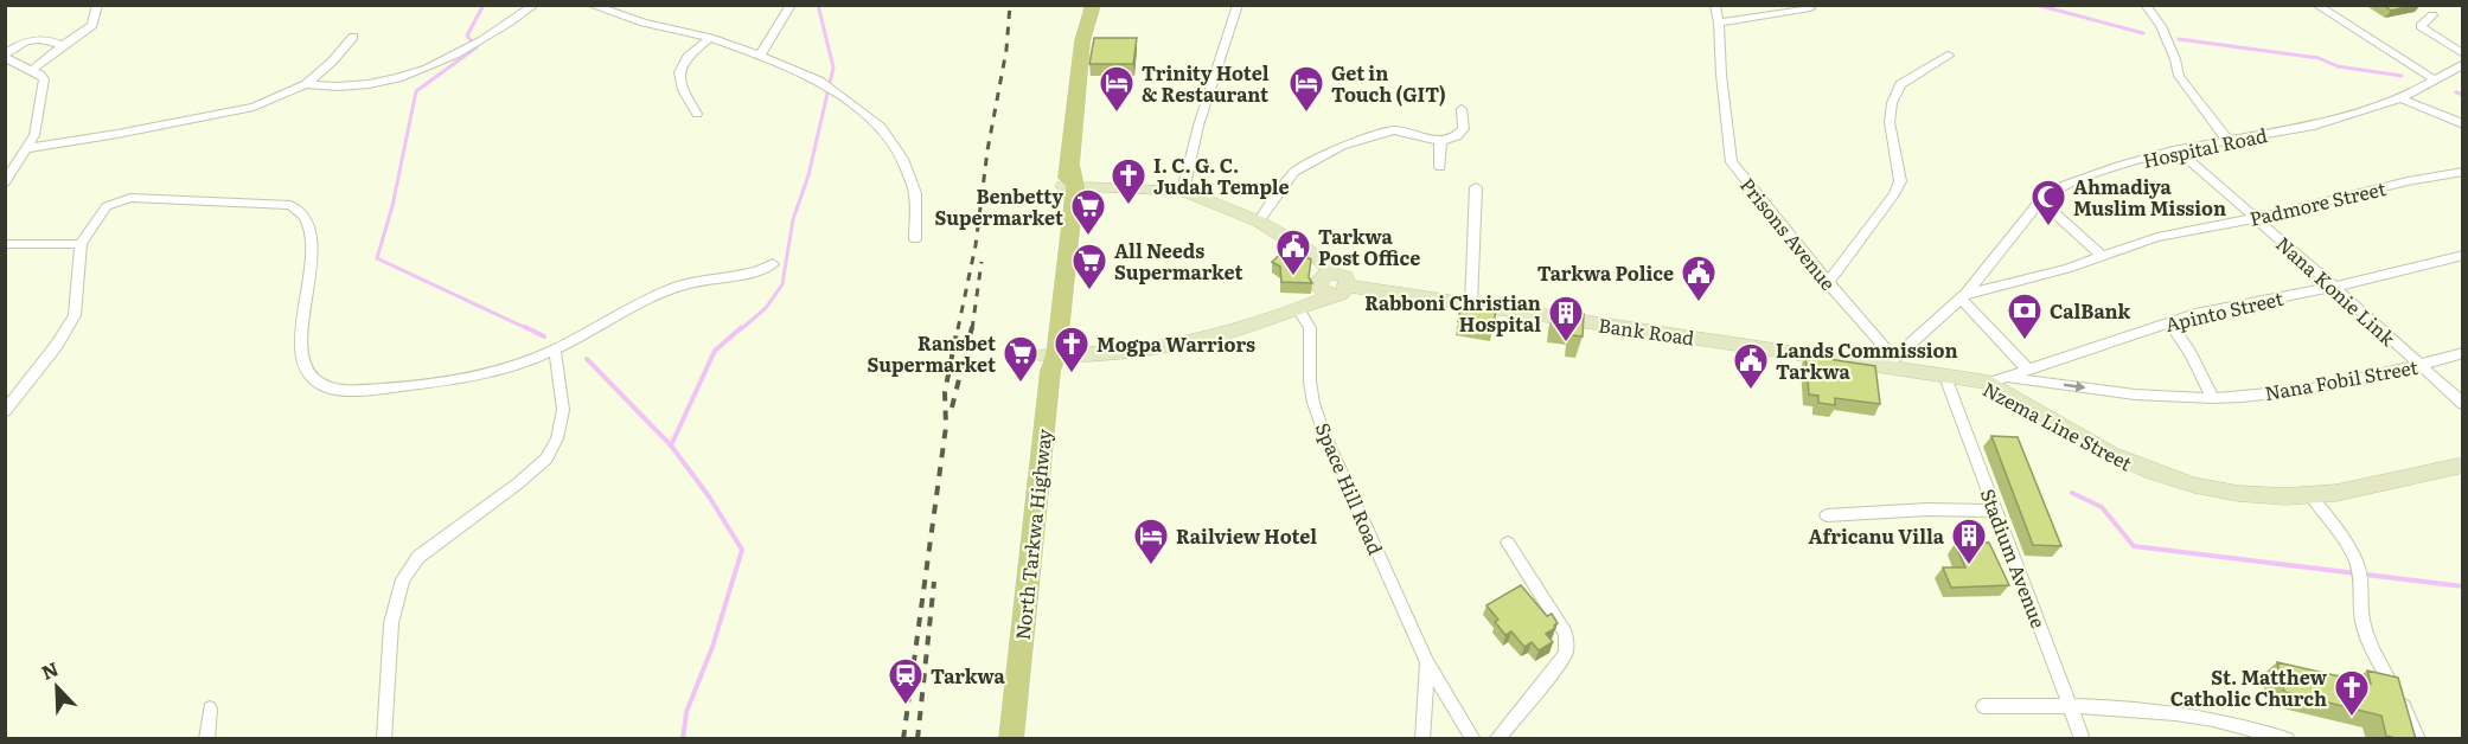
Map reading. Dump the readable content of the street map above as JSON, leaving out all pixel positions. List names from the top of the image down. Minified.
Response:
{"streets":{"main road":["North Tarkwa Highway"],"street":["Hospital Road","Padmore Street","Prisons Avenue","Nana Konie Link","Apinto Street","Bank Road","Nana Fobil Street","Nzema Line Street","Space Hill Road","Stadium Avenue"]},"crossings":[["Hospital Road","Padmore Street"],["Hospital Road","Prisons Avenue"],["Hospital Road","Nana Konie Link"],["Hospital Road","Bank Road"],["Padmore Street","Nana Konie Link"],["Prisons Avenue","Bank Road"],["Nana Konie Link","Apinto Street"],["Nana Konie Link","Nana Fobil Street"],["Apinto Street","Nana Fobil Street"],["Apinto Street","Nzema Line Street"],["Bank Road","Nzema Line Street"],["Bank Road","Stadium Avenue"],["Nana Fobil Street","Nzema Line Street"],["Nzema Line Street","Stadium Avenue"]],"one_way":["Nana Fobil Street"],"places":{"hotel":["Trinity Hotel & Restaurant","Get in Touch (GIT)","Railview Hotel"],"church":["I. C. G. C. Judah Temple","Mogpa Warriors","St. Matthew Catholic Church"],"mosque":["Ahmadiya Muslim Mission"],"supermarket":["Benbetty Supermarket","All Needs Supermarket","Ransbet Supermarket"],"public building":["Tarkwa Post Office","Tarkwa Police","Lands Commission Tarkwa"],"bank":["CalBank"],"building":["Rabboni Christian Hospital","Africanu Villa"],"station":["Tarkwa"]},"north":"top left"}
